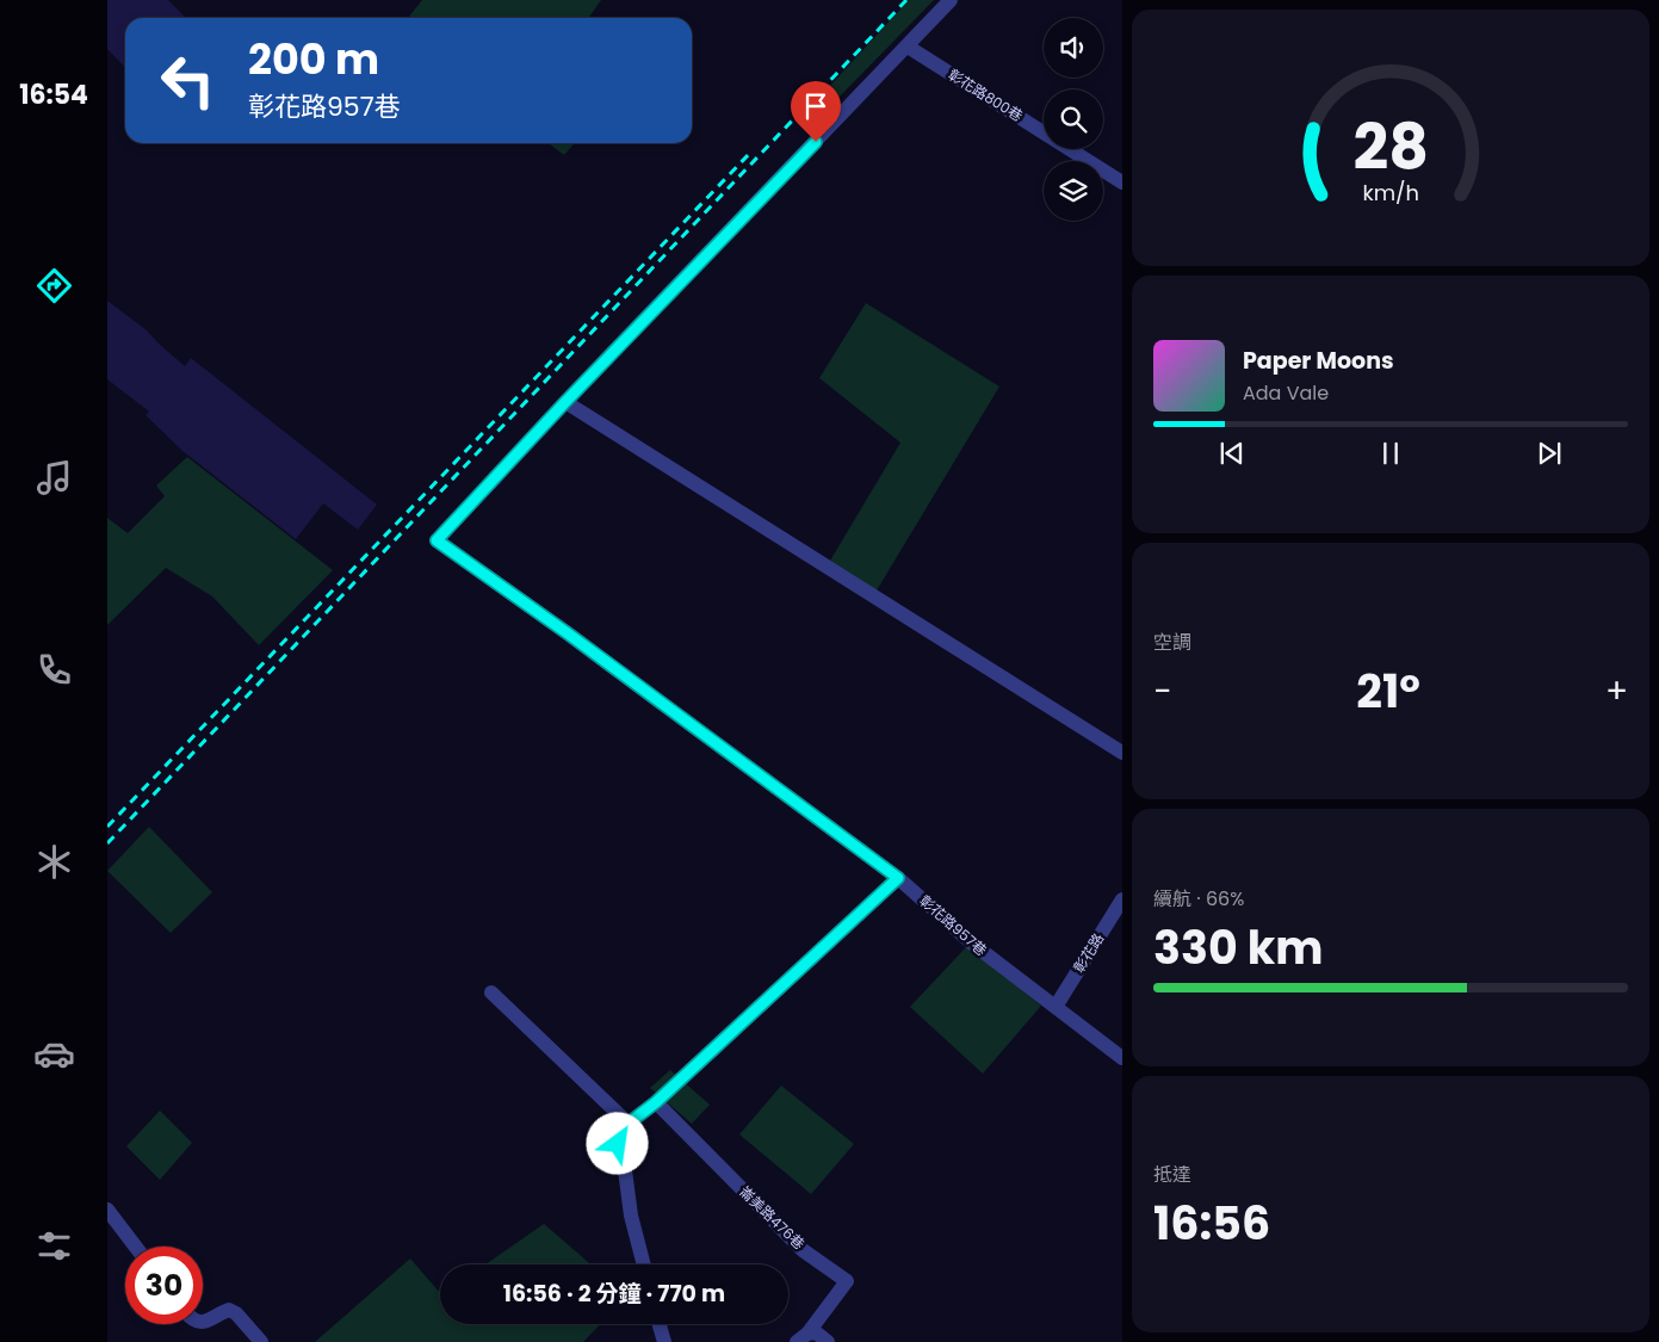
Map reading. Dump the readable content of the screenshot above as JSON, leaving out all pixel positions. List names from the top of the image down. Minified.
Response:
{"streets":{"street":["彰花路800巷","彰花路957巷","彰花路","崙美路476巷"]},"crossings":[["彰花路957巷","彰花路"]],"page":{"tabs":"16:54","turn":["200 m","彰花路957巷"],"song":["Paper Moons","Ada Vale"],"tile":["空調",["續航 · 66%","330 km"],["抵達","16:56"]],"heat":["−","21°","+"],"limit":"30","trip":"16:56 · 2 分鐘 · 770 m","gauge":["28","km/h"]}}
